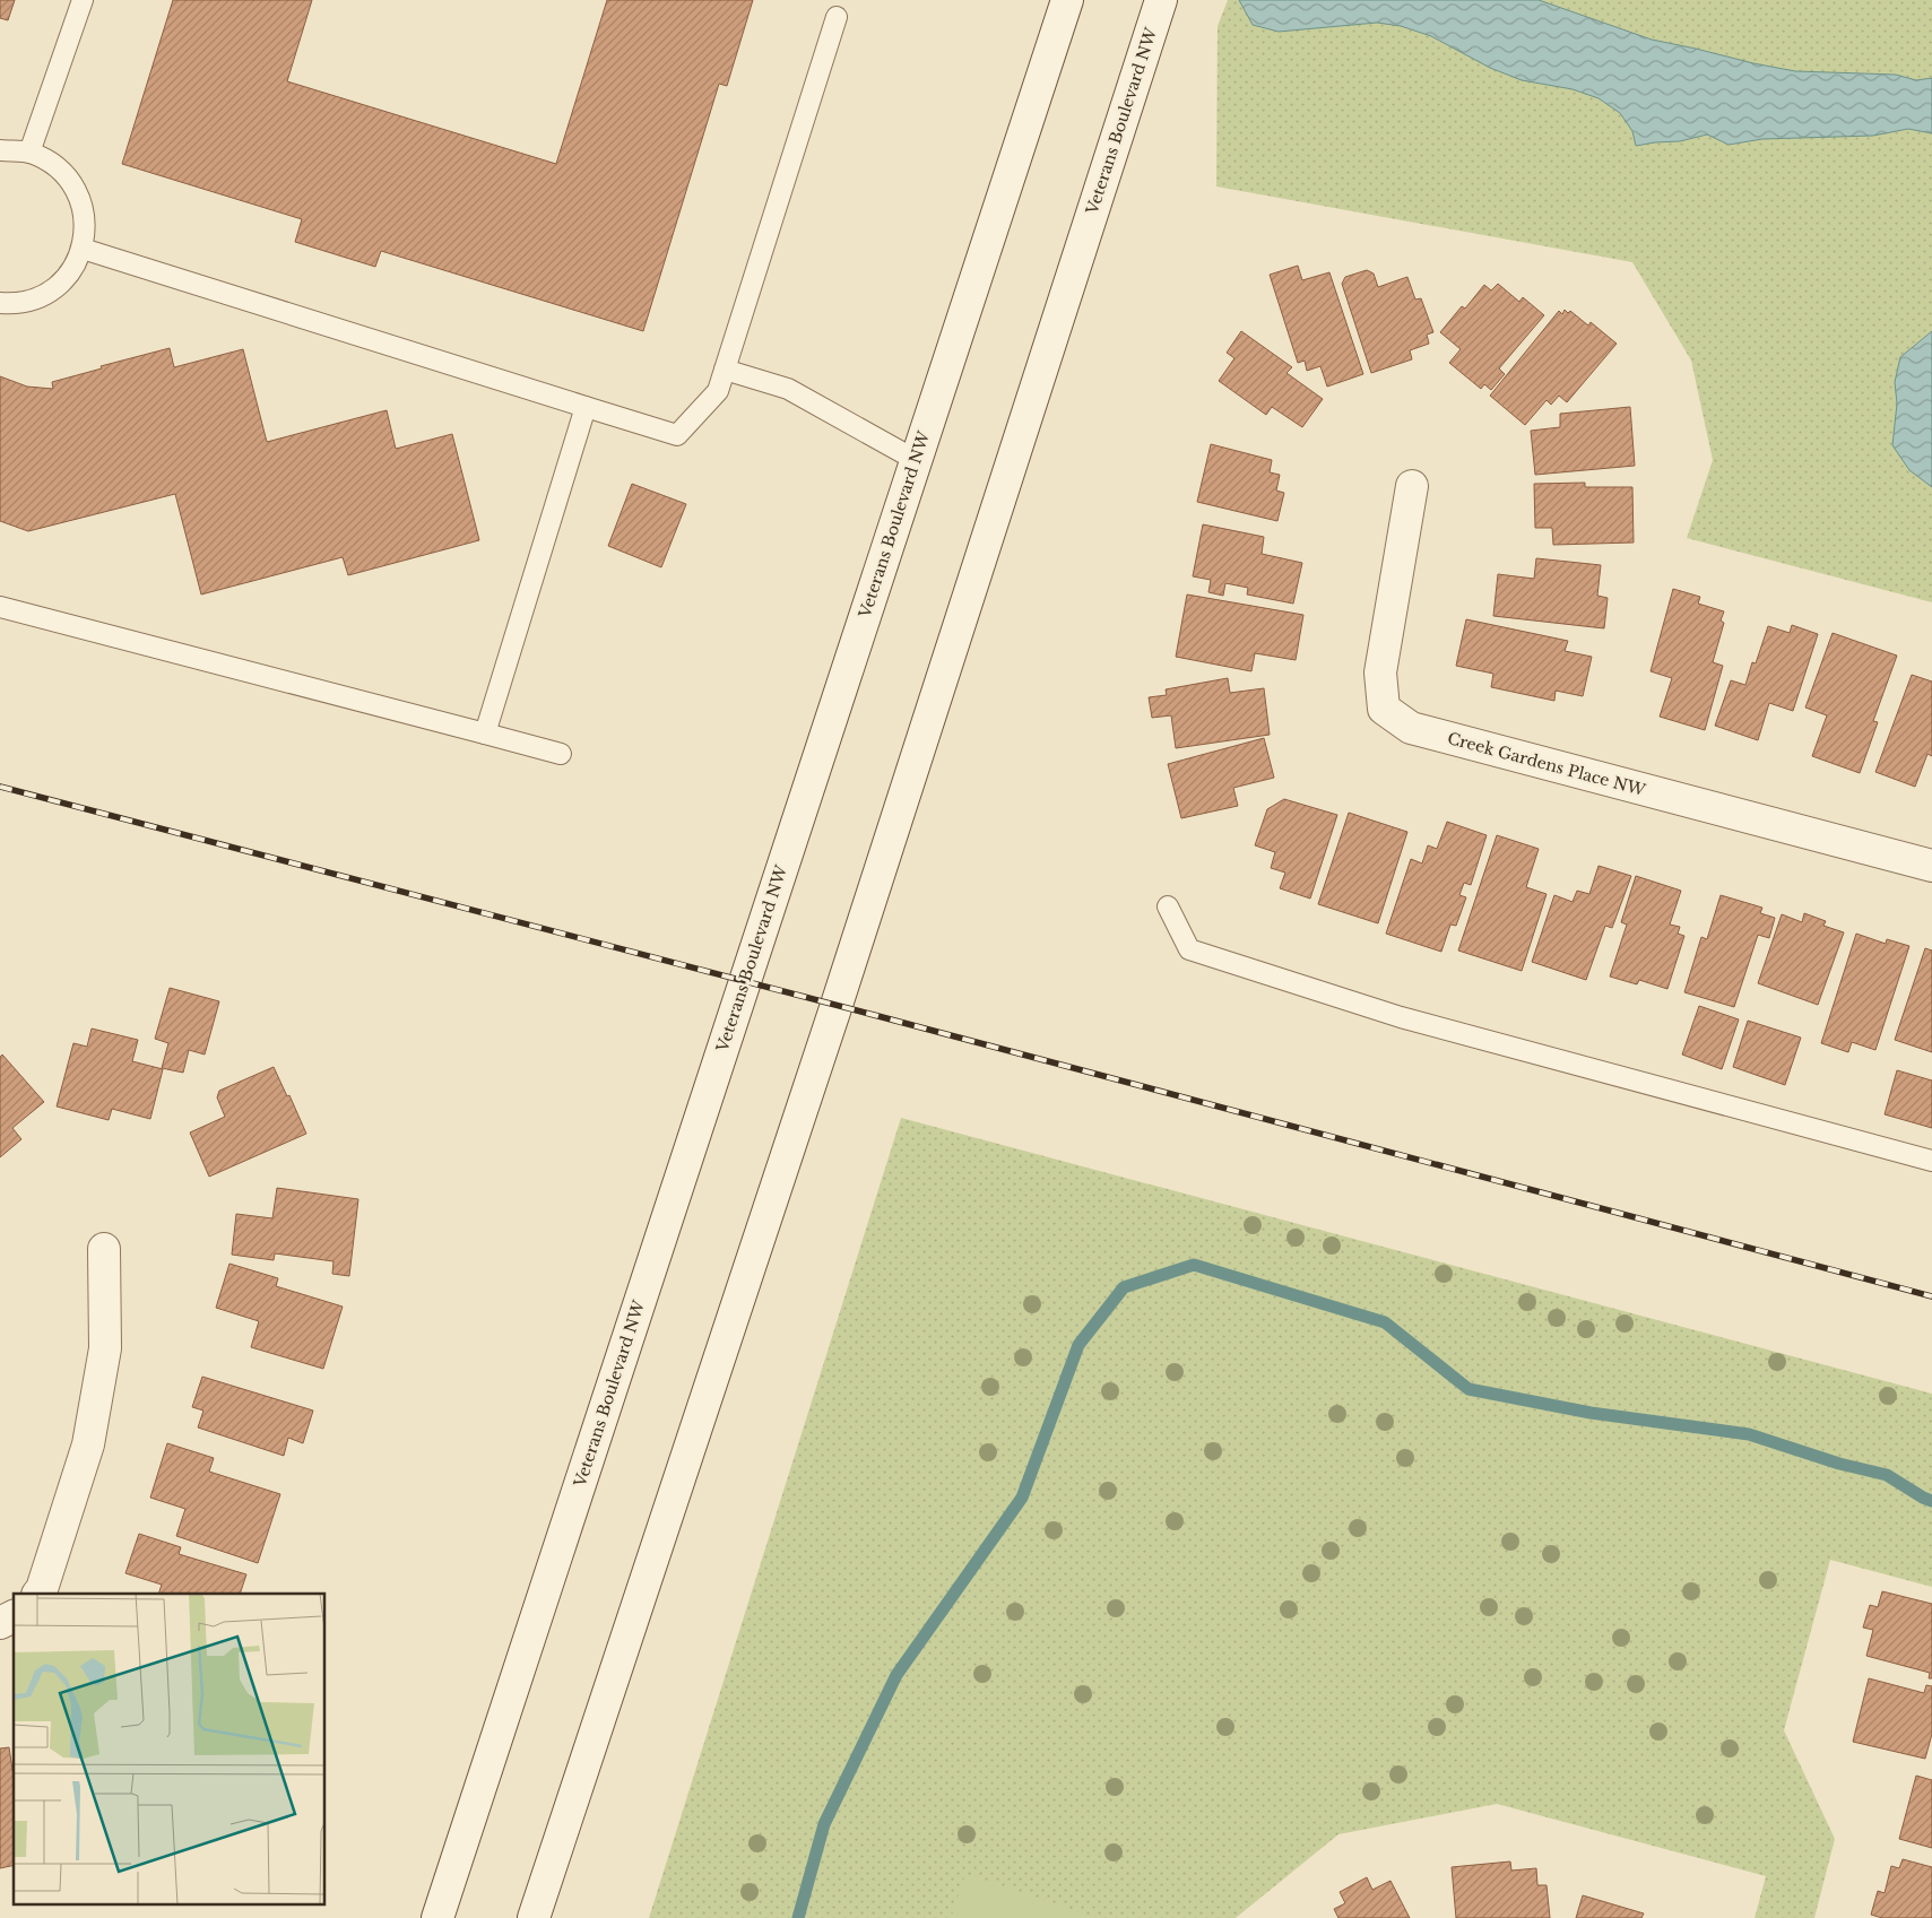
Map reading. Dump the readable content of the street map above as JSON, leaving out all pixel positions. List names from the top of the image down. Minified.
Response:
{"streets":{"main road":["Veterans Boulevard NW","Creek Gardens Place NW"]}}
